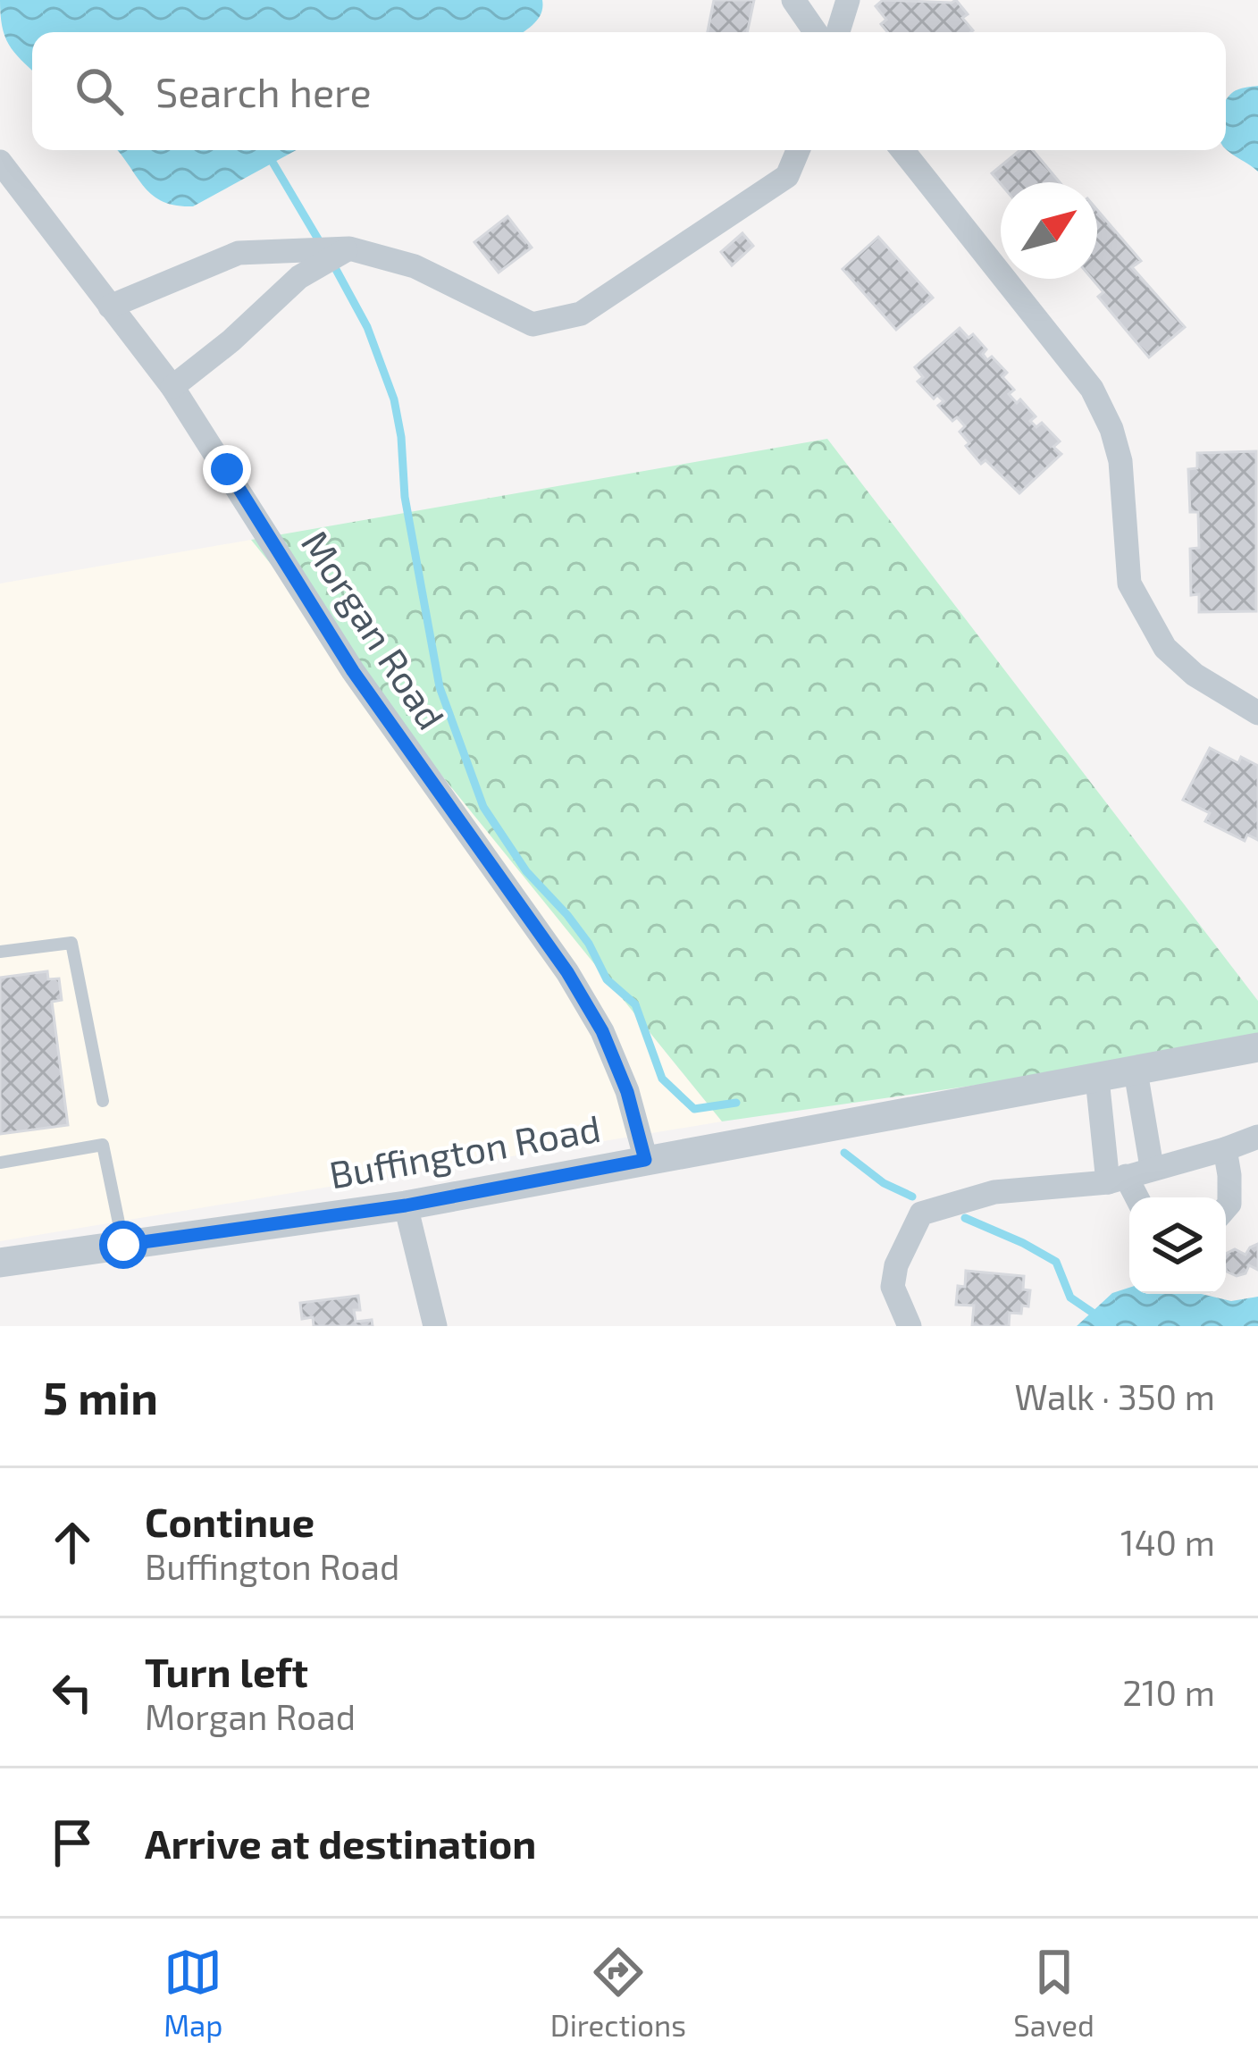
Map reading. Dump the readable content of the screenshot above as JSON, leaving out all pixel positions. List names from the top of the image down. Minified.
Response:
{"streets":{"street":["Morgan Road","Buffington Road"]},"crossings":[["Morgan Road","Buffington Road"]],"north":"top right","page":{"search":"Search here","heading":["5 min","Walk · 350 m"],"list":[["Continue","Buffington Road","140 m"],["Turn left","Morgan Road","210 m"],"Arrive at destination"],"nav":["Map","Directions","Saved"]}}
